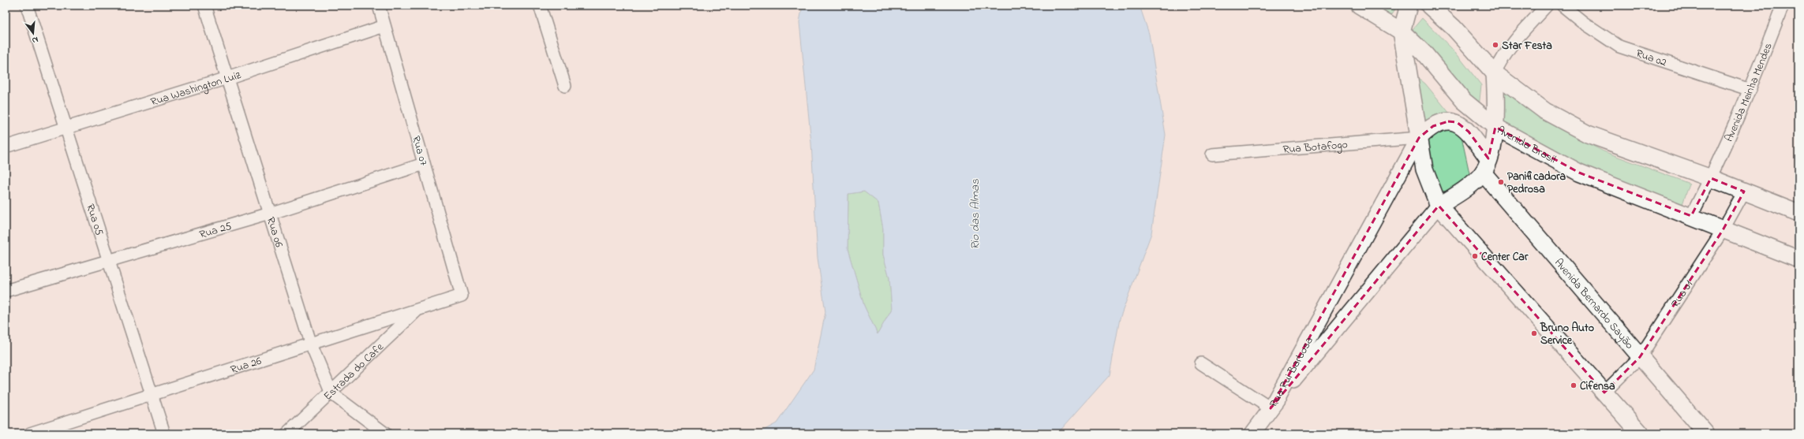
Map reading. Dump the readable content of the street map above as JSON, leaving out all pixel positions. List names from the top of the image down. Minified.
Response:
{"streets":{"main road":["Avenida Brasil","Avenida Bernardo Sayão"],"street":["Rua 02","Rua Washington Luiz","Avenida Meinha Mendes","Rua Botafogo","Rua 07","Rua 05","Rua 25","Rua 06","Rua 01","Rua 26","Rua Rui Barbosa","Estrada do Cafe"]},"crossings":[["Rua 02","Avenida Meinha Mendes"],["Rua Washington Luiz","Rua 07"],["Rua Washington Luiz","Rua 05"],["Rua Washington Luiz","Rua 06"],["Avenida Meinha Mendes","Avenida Brasil"],["Avenida Brasil","Rua 01"],["Rua Botafogo","Avenida Bernardo Sayão"],["Rua Botafogo","Rua Rui Barbosa"],["Rua 07","Rua 25"],["Rua 07","Rua 26"],["Rua 05","Rua 25"],["Rua 05","Rua 26"],["Rua 25","Rua 06"],["Rua 06","Rua 26"],["Rua 06","Estrada do Cafe"],["Rua 01","Avenida Bernardo Sayão"],["Avenida Bernardo Sayão","Rua Rui Barbosa"],["Rua 26","Estrada do Cafe"]],"water":["Rio das Almas"],"places":["Star Festa","Panificadora Pedrosa","Center Car","Bruno Auto Service","Cifensa"],"north":"bottom"}
